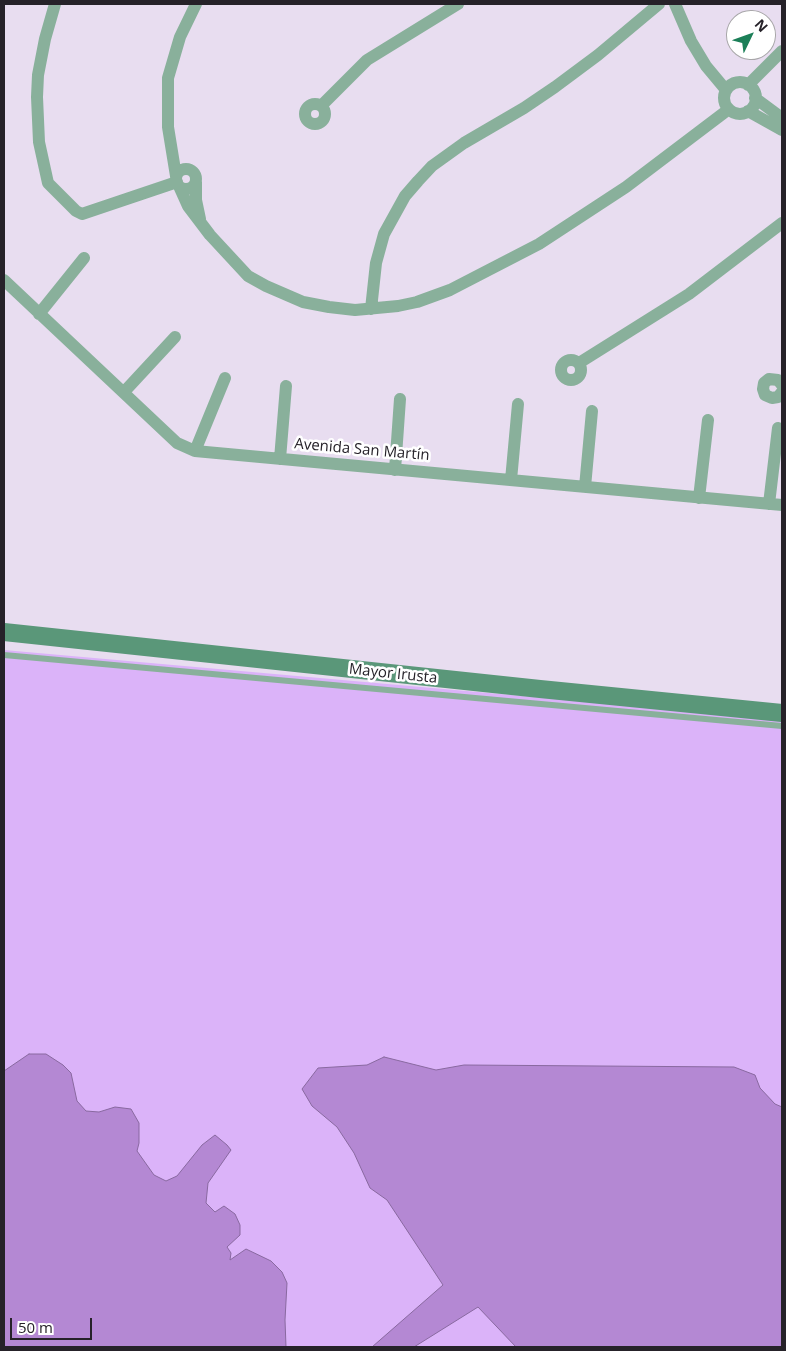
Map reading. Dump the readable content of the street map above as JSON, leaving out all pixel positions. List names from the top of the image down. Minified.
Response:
{"streets":{"main road":["Mayor Irusta"],"street":["Avenida San Martín"]},"scale_bar":"50 m","north":"top right"}
